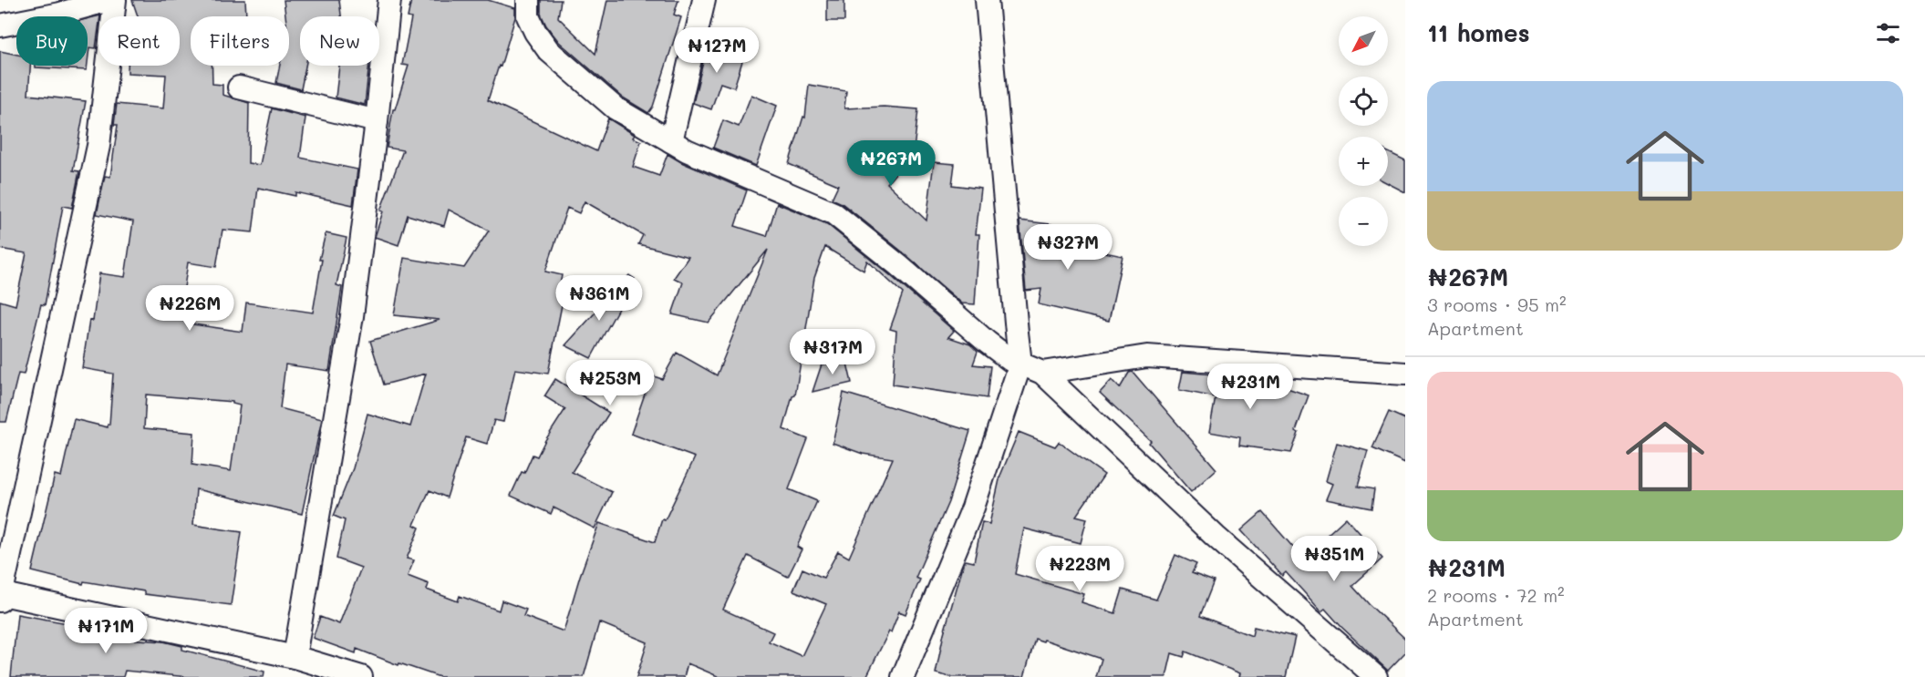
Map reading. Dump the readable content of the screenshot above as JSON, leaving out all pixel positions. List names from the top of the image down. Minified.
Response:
{"north":"bottom left","page":{"heading":"11 homes","map_buttons":["+","−"],"chip":["Buy","Rent","Filters","New"],"price":["₦127M","₦267M","₦327M","₦361M","₦226M","₦317M","₦253M","₦231M","₦351M","₦223M","₦171M"],"list":[{"name":"₦267M","note":"3 rooms · 95 m² · Apartment"},{"name":"₦231M","note":"2 rooms · 72 m² · Apartment"}]}}
